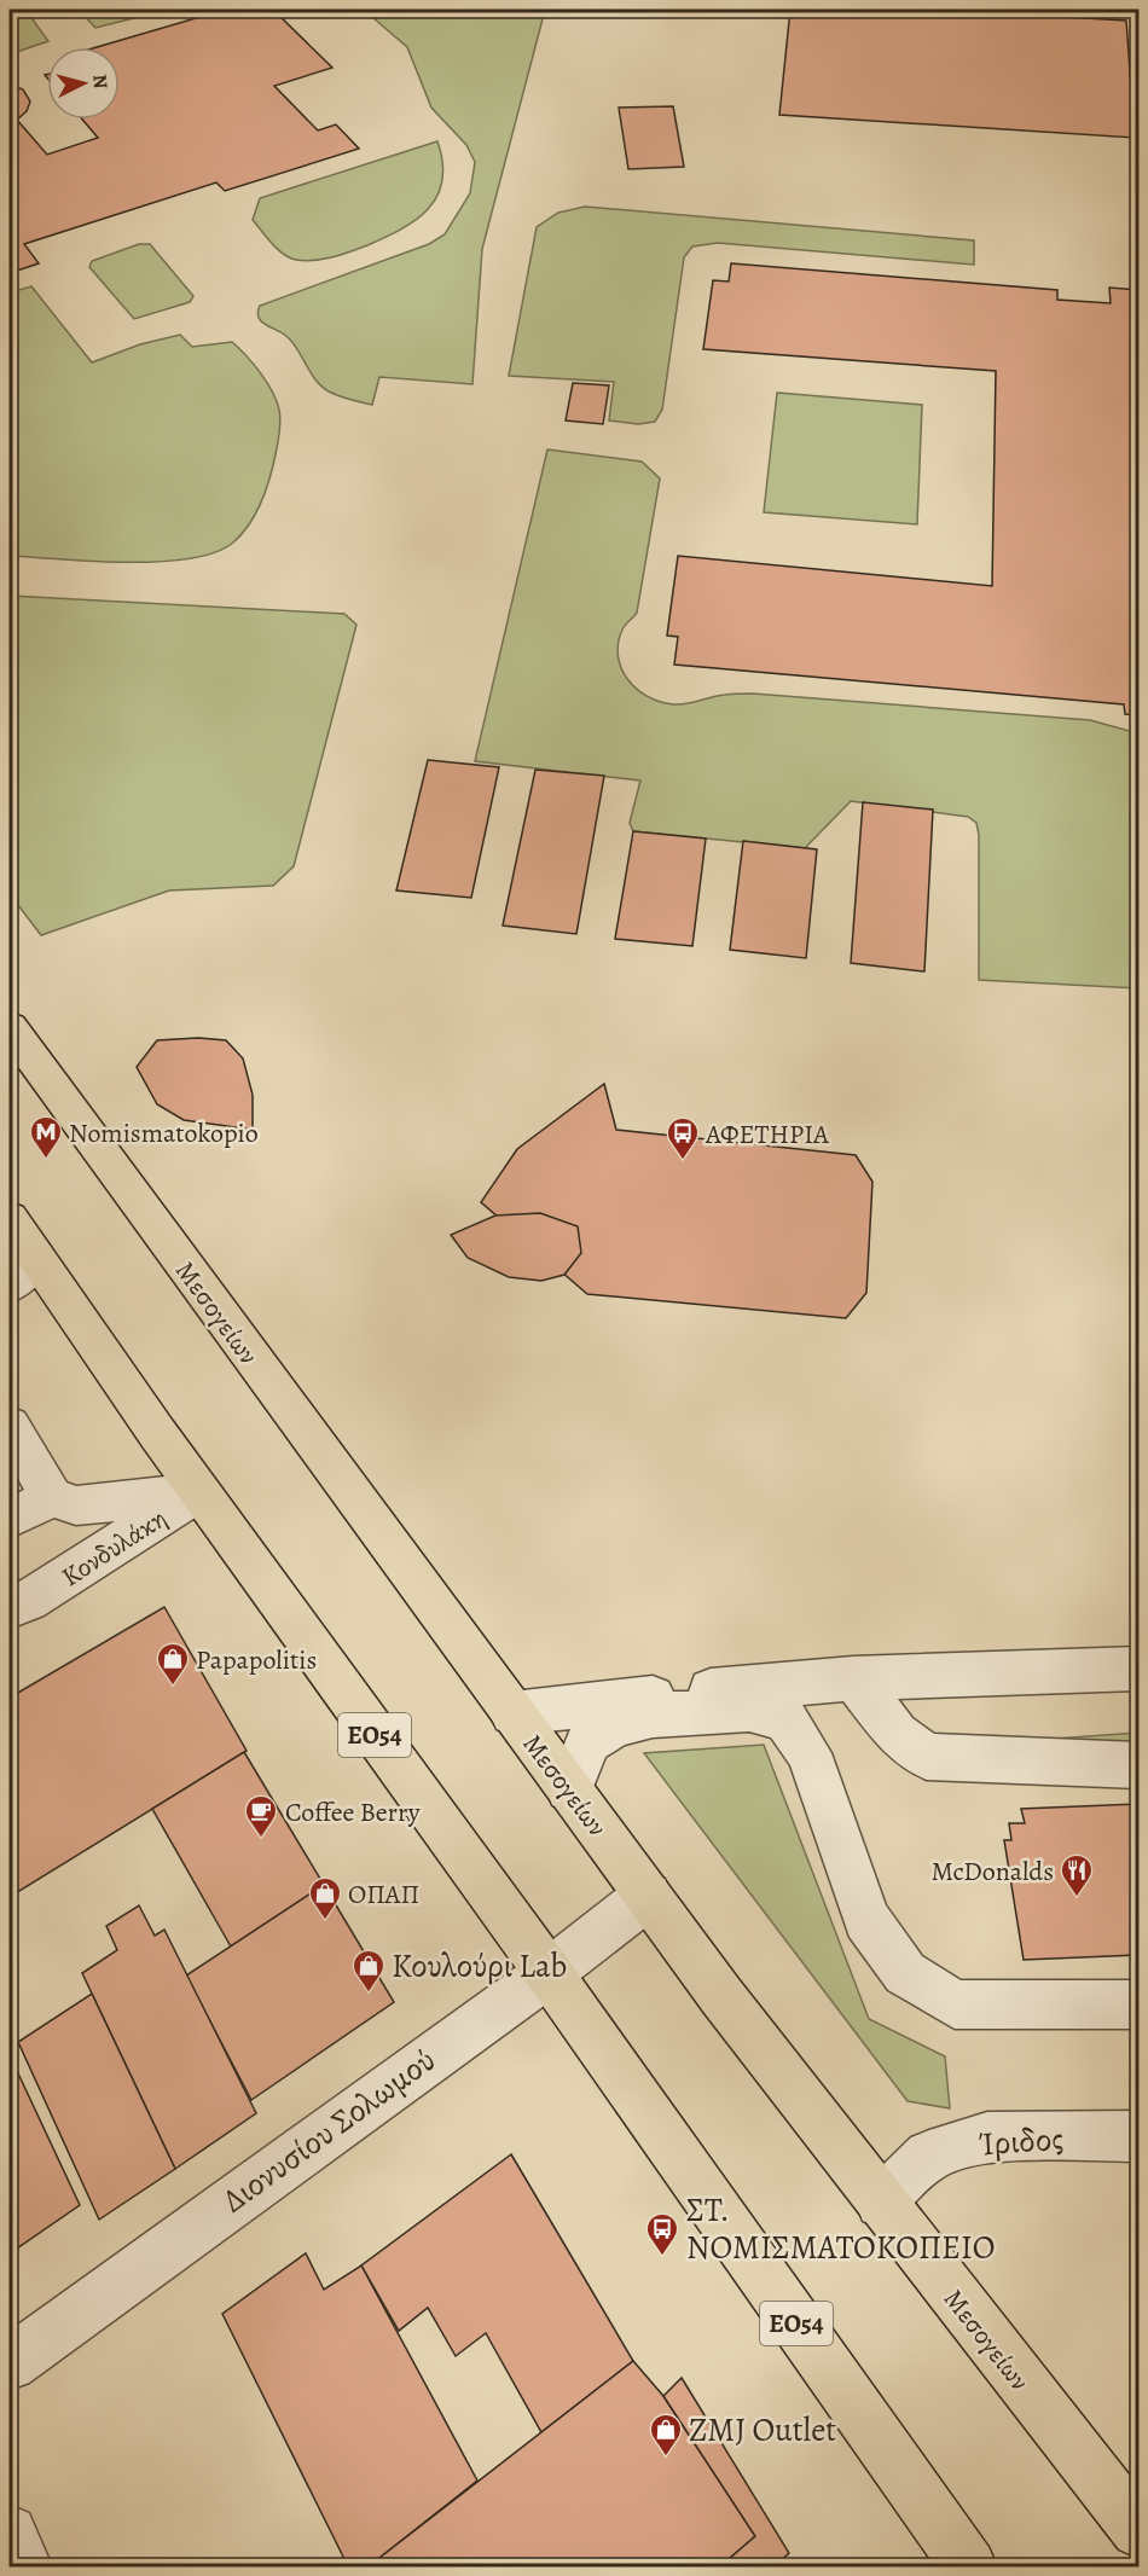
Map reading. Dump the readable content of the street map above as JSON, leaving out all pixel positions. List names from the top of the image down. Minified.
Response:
{"streets":{"main road":["Μεσογείων","ΕΟ54"],"street":["Κονδυλάκη","Διονυσίου Σολωμού","Ίριδος"]},"crossings":[["Μεσογείων","Διονυσίου Σολωμού"],["Μεσογείων","Ίριδος"],["Κονδυλάκη","ΕΟ54"],["ΕΟ54","Διονυσίου Σολωμού"]],"places":{"metro station":["Nomismatokopio"],"bus stop":["ΑΦΕΤΗΡΙΑ","ΣΤ. ΝΟΜΙΣΜΑΤΟΚΟΠΕΙΟ"],"shop":["Papapolitis","ΟΠΑΠ","Κουλούρι Lab","ZMJ Outlet"],"cafe":["Coffee Berry"],"restaurant":["McDonalds"]},"north":"right"}
